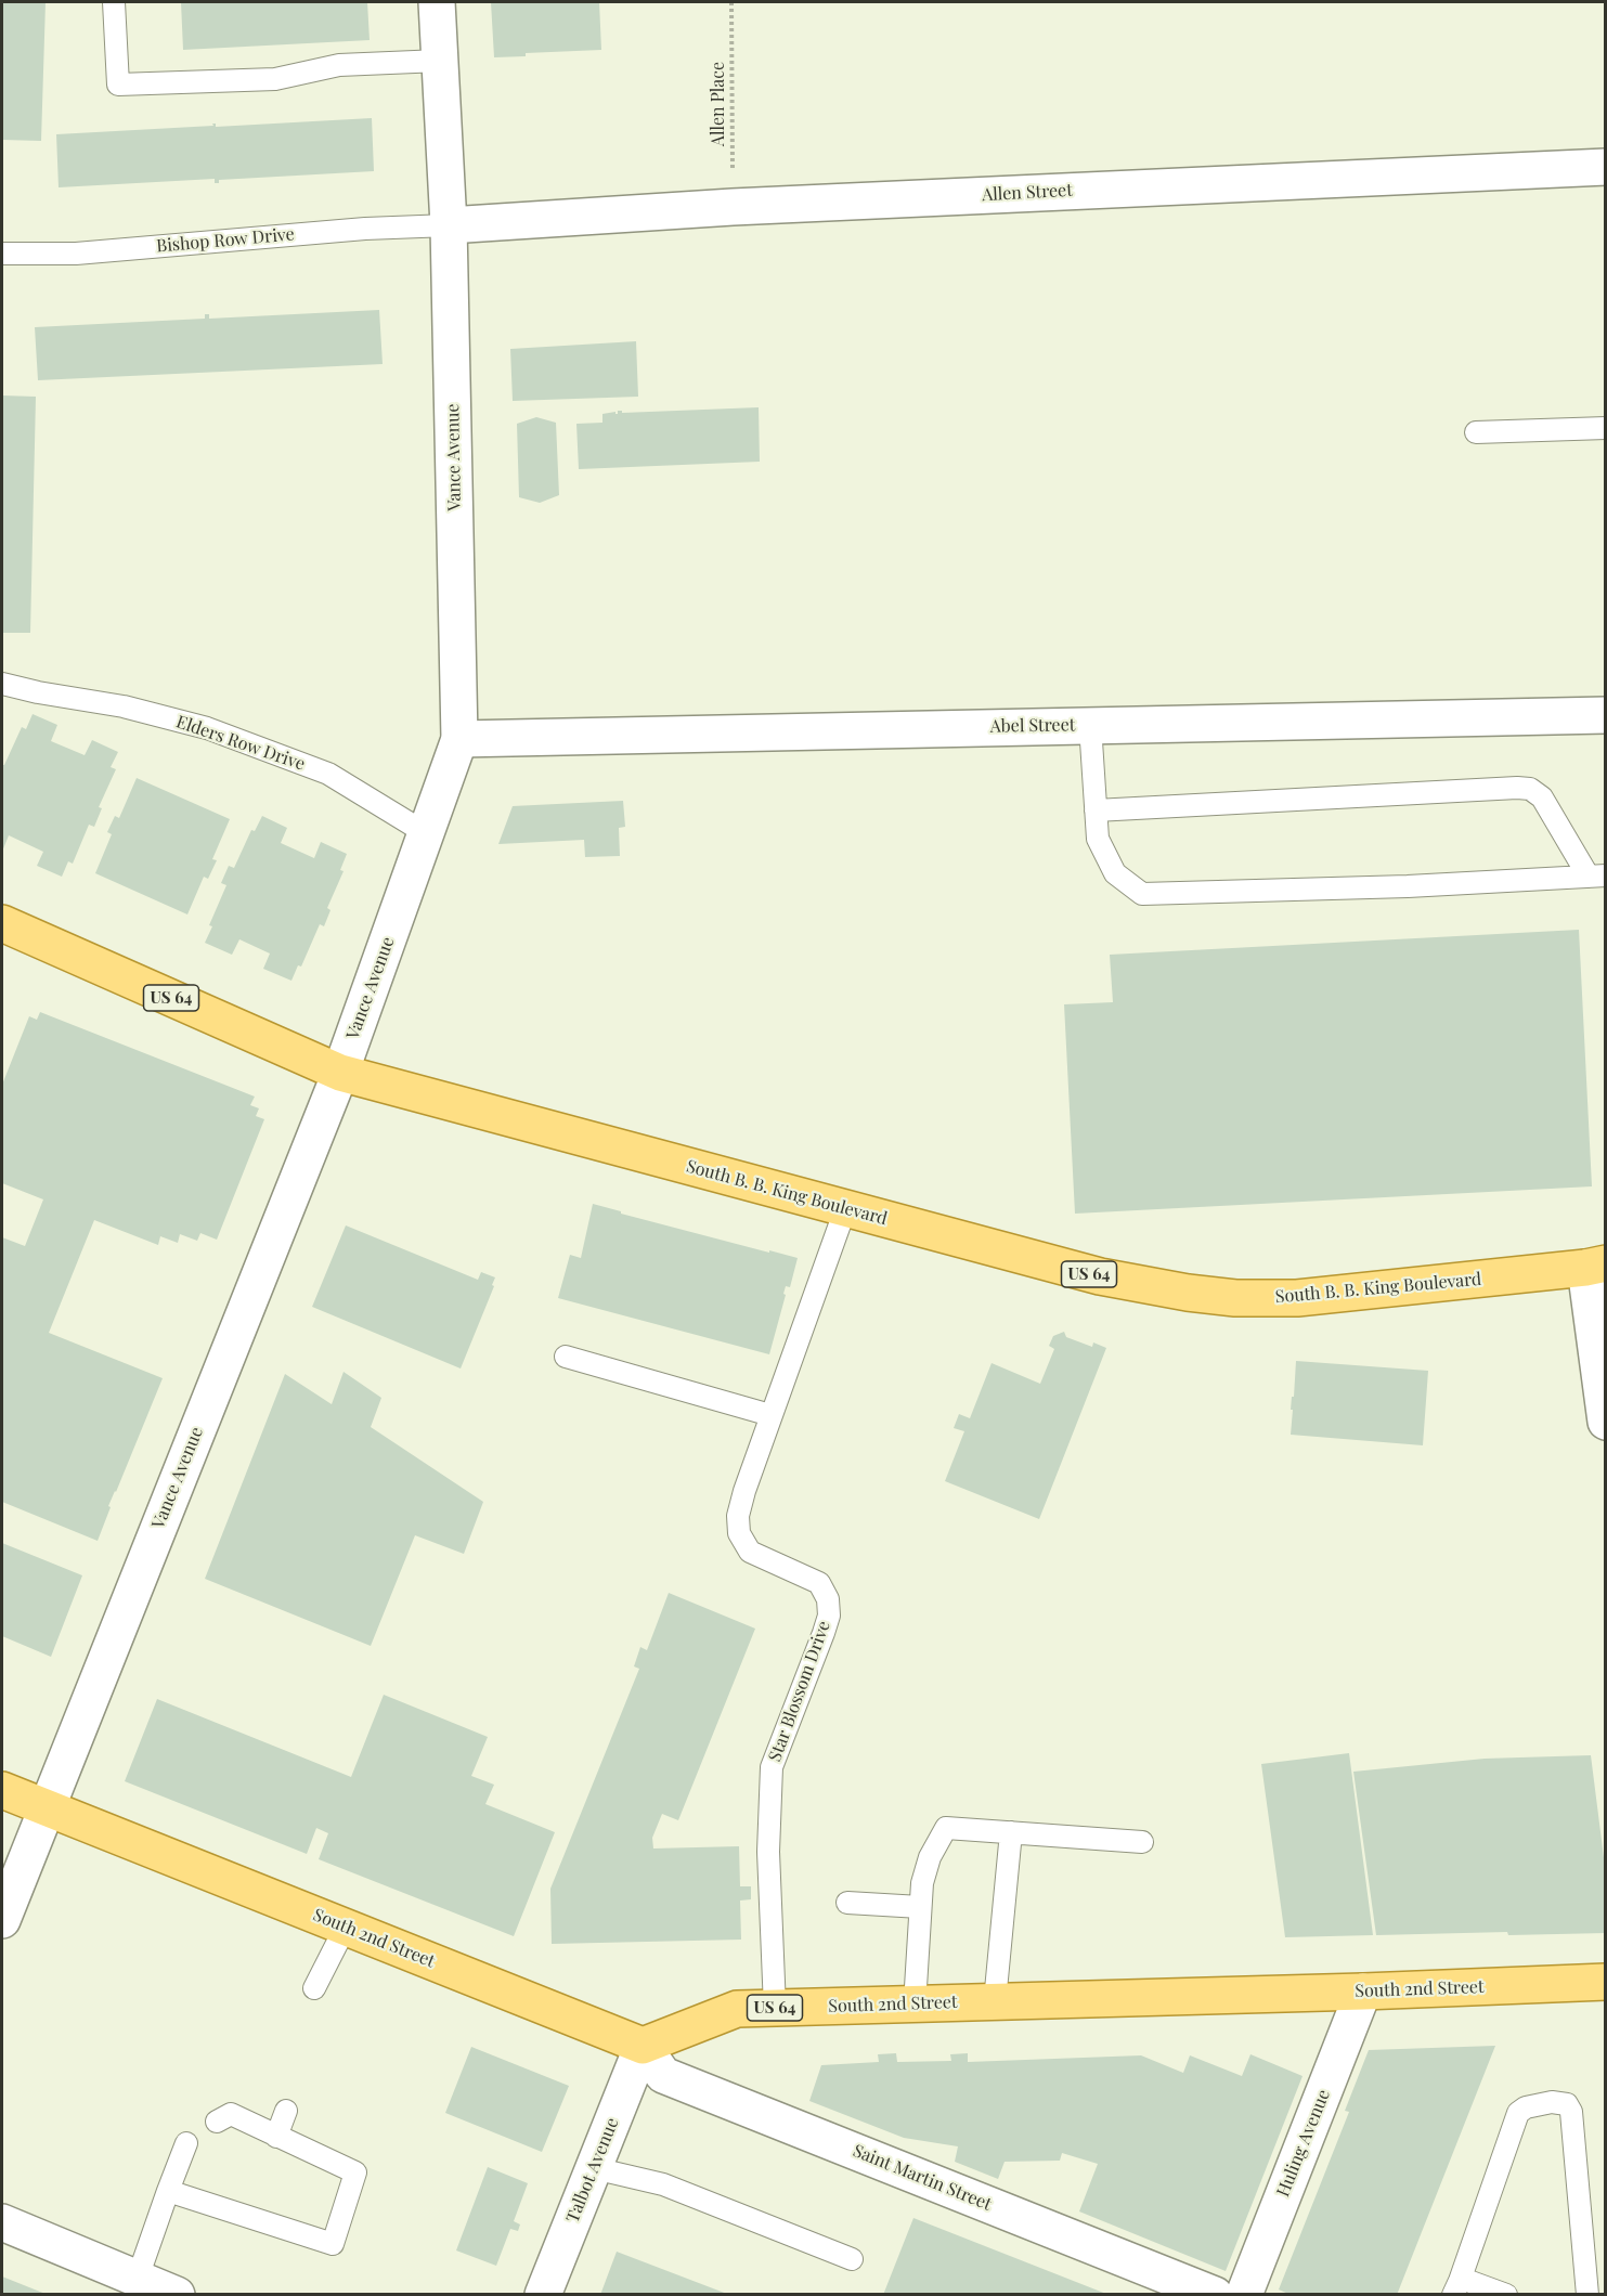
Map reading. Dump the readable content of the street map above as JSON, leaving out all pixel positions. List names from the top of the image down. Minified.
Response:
{"streets":{"main road":["US 64","South B. B. King Boulevard","South 2nd Street"],"street":["Allen Street","Vance Avenue","Abel Street","Huling Avenue","Talbot Avenue","Saint Martin Street"],"lane":["Bishop Row Drive","Elders Row Drive","Star Blossom Drive"],"path":["Allen Place"]},"crossings":[["Allen Place","Allen Street"],["Allen Street","Bishop Row Drive"],["Allen Street","Vance Avenue"],["Bishop Row Drive","Vance Avenue"],["Vance Avenue","Abel Street"],["Vance Avenue","Elders Row Drive"],["Vance Avenue","South B. B. King Boulevard"],["Vance Avenue","South 2nd Street"],["South B. B. King Boulevard","Star Blossom Drive"],["Star Blossom Drive","South 2nd Street"],["South 2nd Street","Huling Avenue"],["South 2nd Street","Talbot Avenue"],["South 2nd Street","Saint Martin Street"],["Huling Avenue","Saint Martin Street"],["Talbot Avenue","Saint Martin Street"]]}
